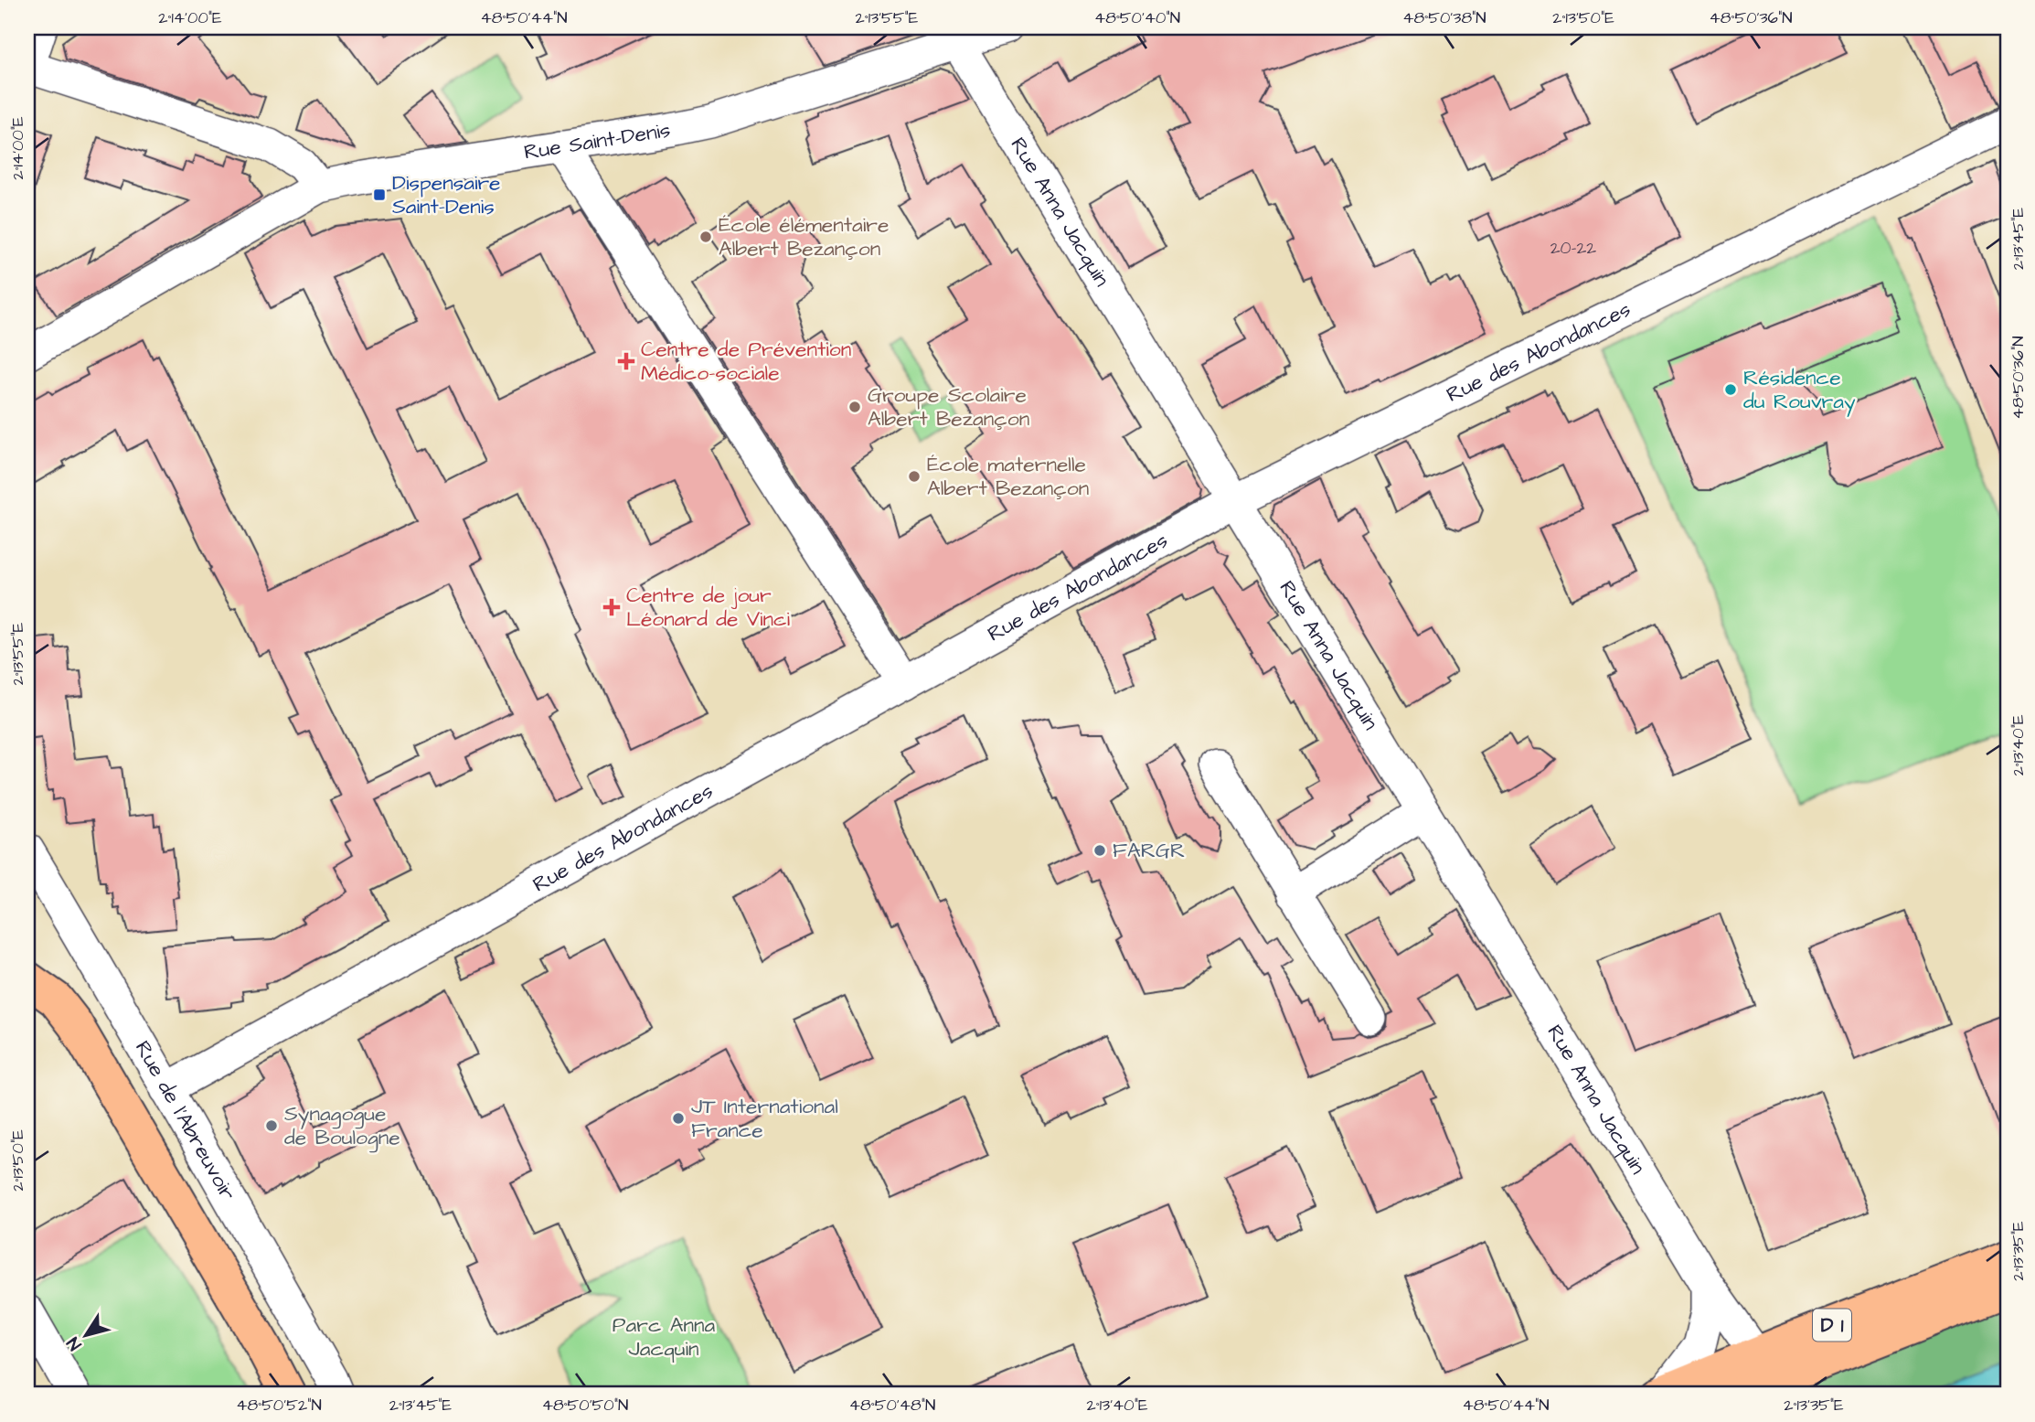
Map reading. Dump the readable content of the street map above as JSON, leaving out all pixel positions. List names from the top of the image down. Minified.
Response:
{"streets":{"main road":["D 1"],"street":["Rue Saint-Denis","Rue Anna Jacquin","Rue des Abondances","Rue de l'Abreuvoir"]},"crossings":[["Rue Saint-Denis","Rue Anna Jacquin"],["Rue Anna Jacquin","Rue des Abondances"],["Rue Anna Jacquin","D 1"],["Rue des Abondances","Rue de l'Abreuvoir"]],"parks":["Parc Anna Jacquin"],"places":{"transit":["Dispensaire Saint-Denis"],"other":["École élémentaire Albert Bezançon","Résidence du Rouvray","Groupe Scolaire Albert Bezançon","École maternelle Albert Bezançon","FARGR","JT International France","Synagogue de Boulogne"],"health":["Centre de Prévention Médico-sociale","Centre de jour Léonard de Vinci"]},"house_numbers":["20-22"],"north":"bottom left","coordinates":["2°14'00\"E","48°50'44\"N","2°13'55\"E","48°50'40\"N","48°50'38\"N","2°13'50\"E","48°50'36\"N","2°13'45\"E","2°13'40\"E","2°13'35\"E","48°50'52\"N","48°50'50\"N","48°50'48\"N"]}
